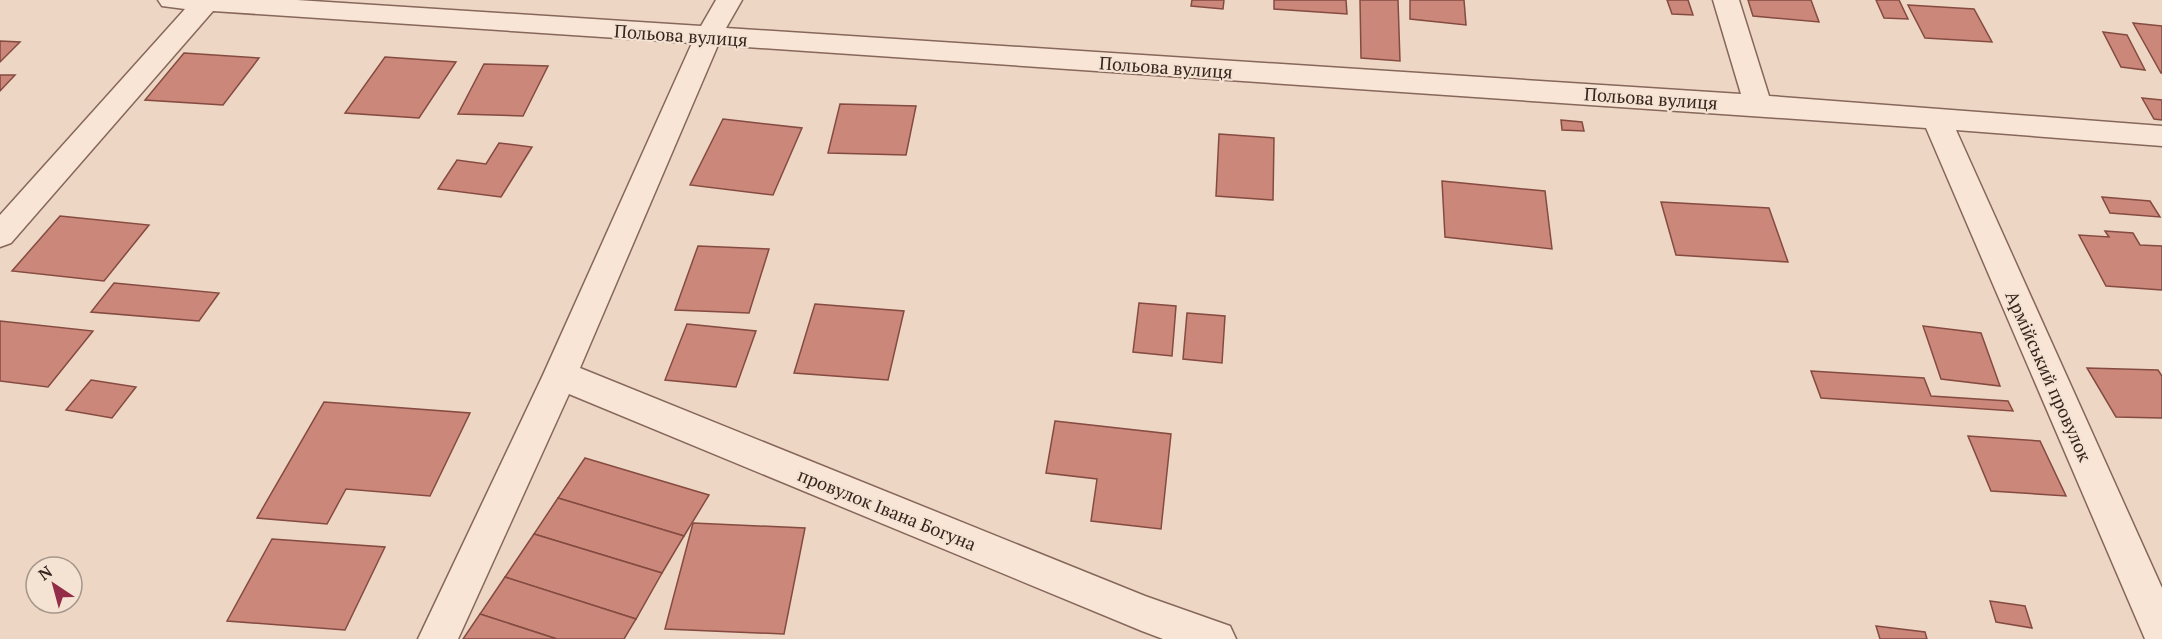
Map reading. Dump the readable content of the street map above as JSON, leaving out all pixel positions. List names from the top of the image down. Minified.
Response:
{"streets":{"street":["Польова вулиця","Армійський провулок","провулок Івана Богуна"]},"crossings":[["Польова вулиця","Армійський провулок"]],"north":"top left"}
